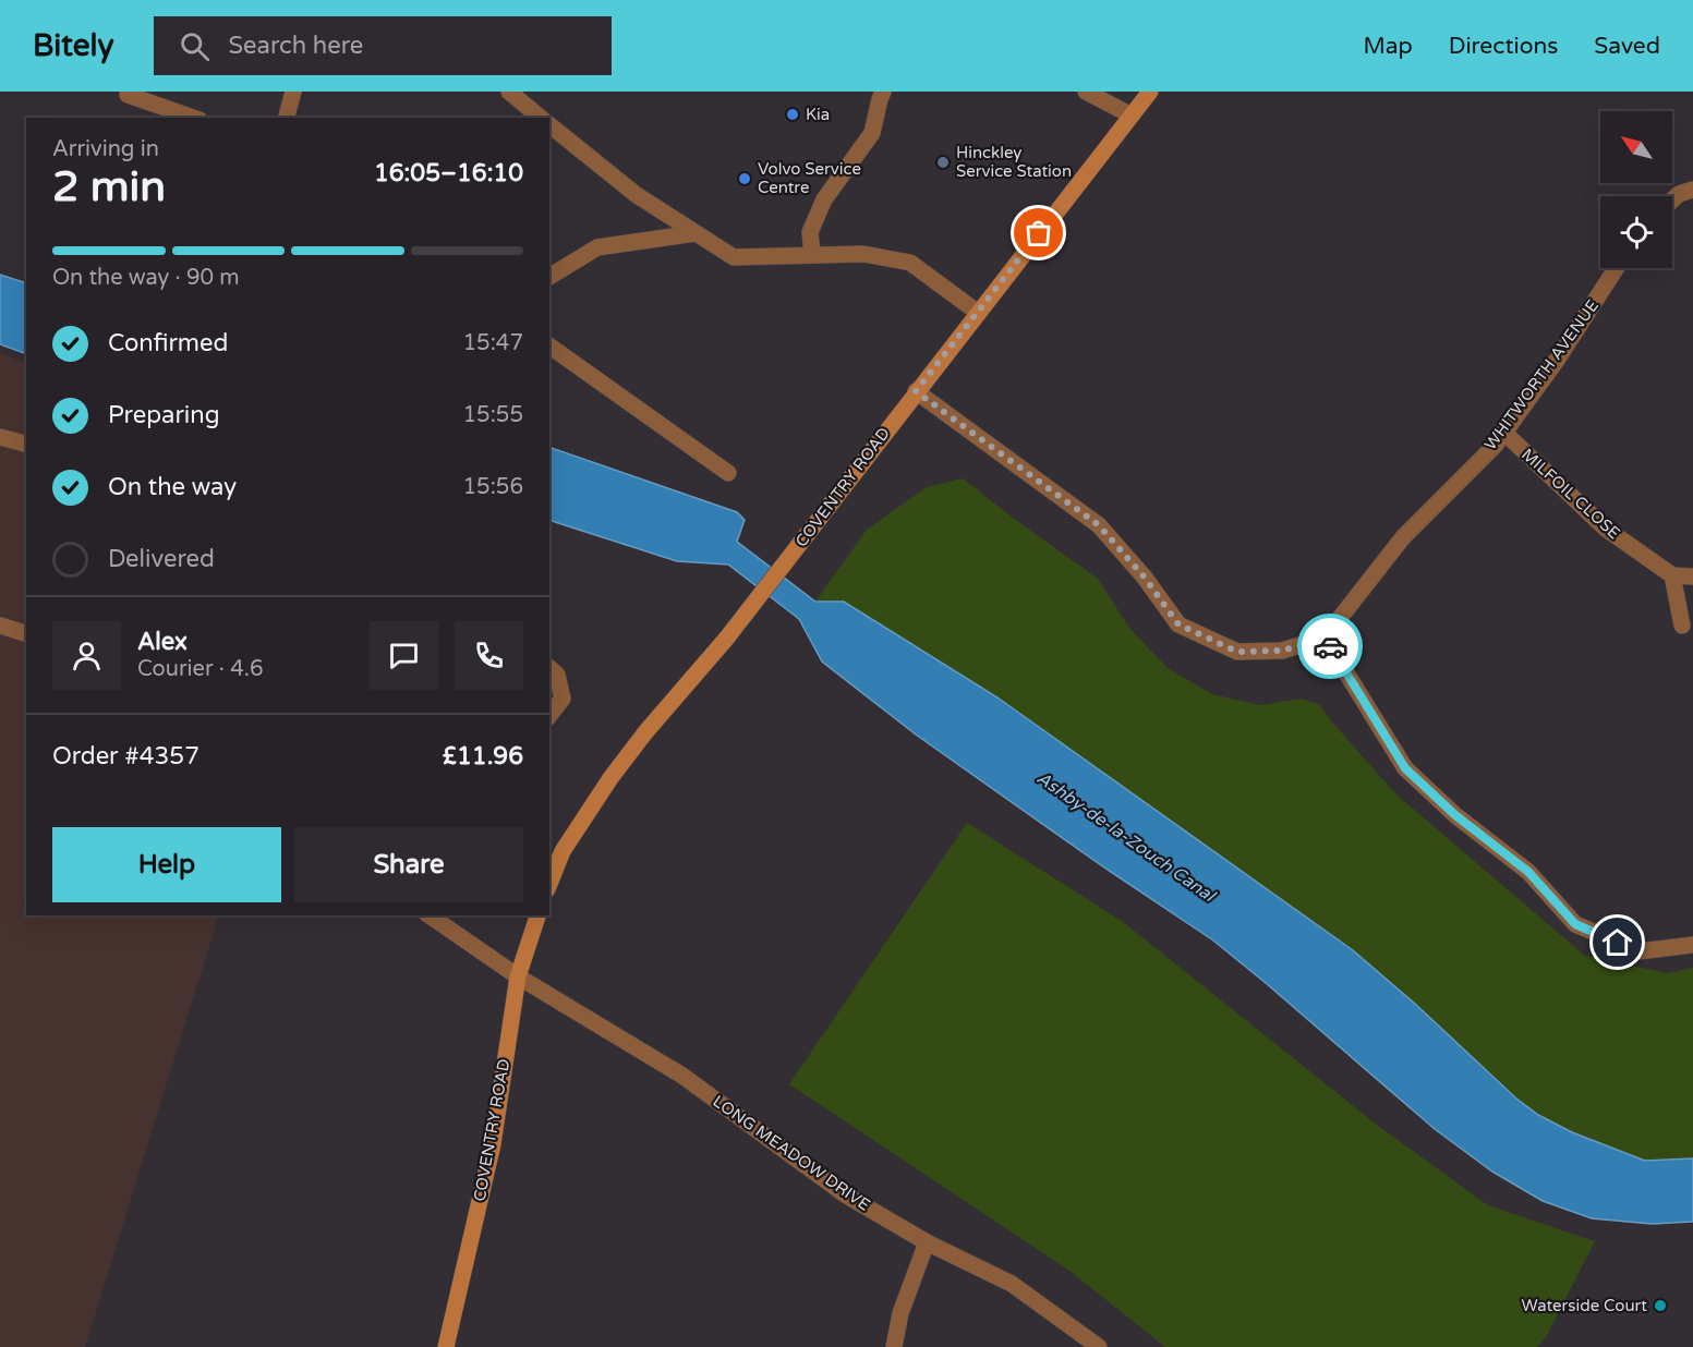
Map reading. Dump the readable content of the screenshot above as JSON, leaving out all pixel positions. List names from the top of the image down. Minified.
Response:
{"streets":{"main road":["COVENTRY ROAD"],"street":["WHITWORTH AVENUE","MILFOIL CLOSE","LONG MEADOW DRIVE"]},"crossings":[["WHITWORTH AVENUE","MILFOIL CLOSE"],["COVENTRY ROAD","LONG MEADOW DRIVE"]],"water":["Ashby-de-la-Zouch Canal"],"places":["Kia","Hinckley Service Station","Volvo Service Centre","Waterside Court"],"north":"top left","page":{"header":"Bitely","search":"Search here","nav":["Map","Directions","Saved"],"heading":["2 min","Arriving in","16:05–16:10"],"panel":["Alex","Courier · 4.6","Order #4357","£11.96"],"bar":"On the way · 90 m","list":[["Confirmed","15:47"],["Preparing","15:55"],["On the way","15:56"],"Delivered"],"buttons":["Help","Share"]}}
